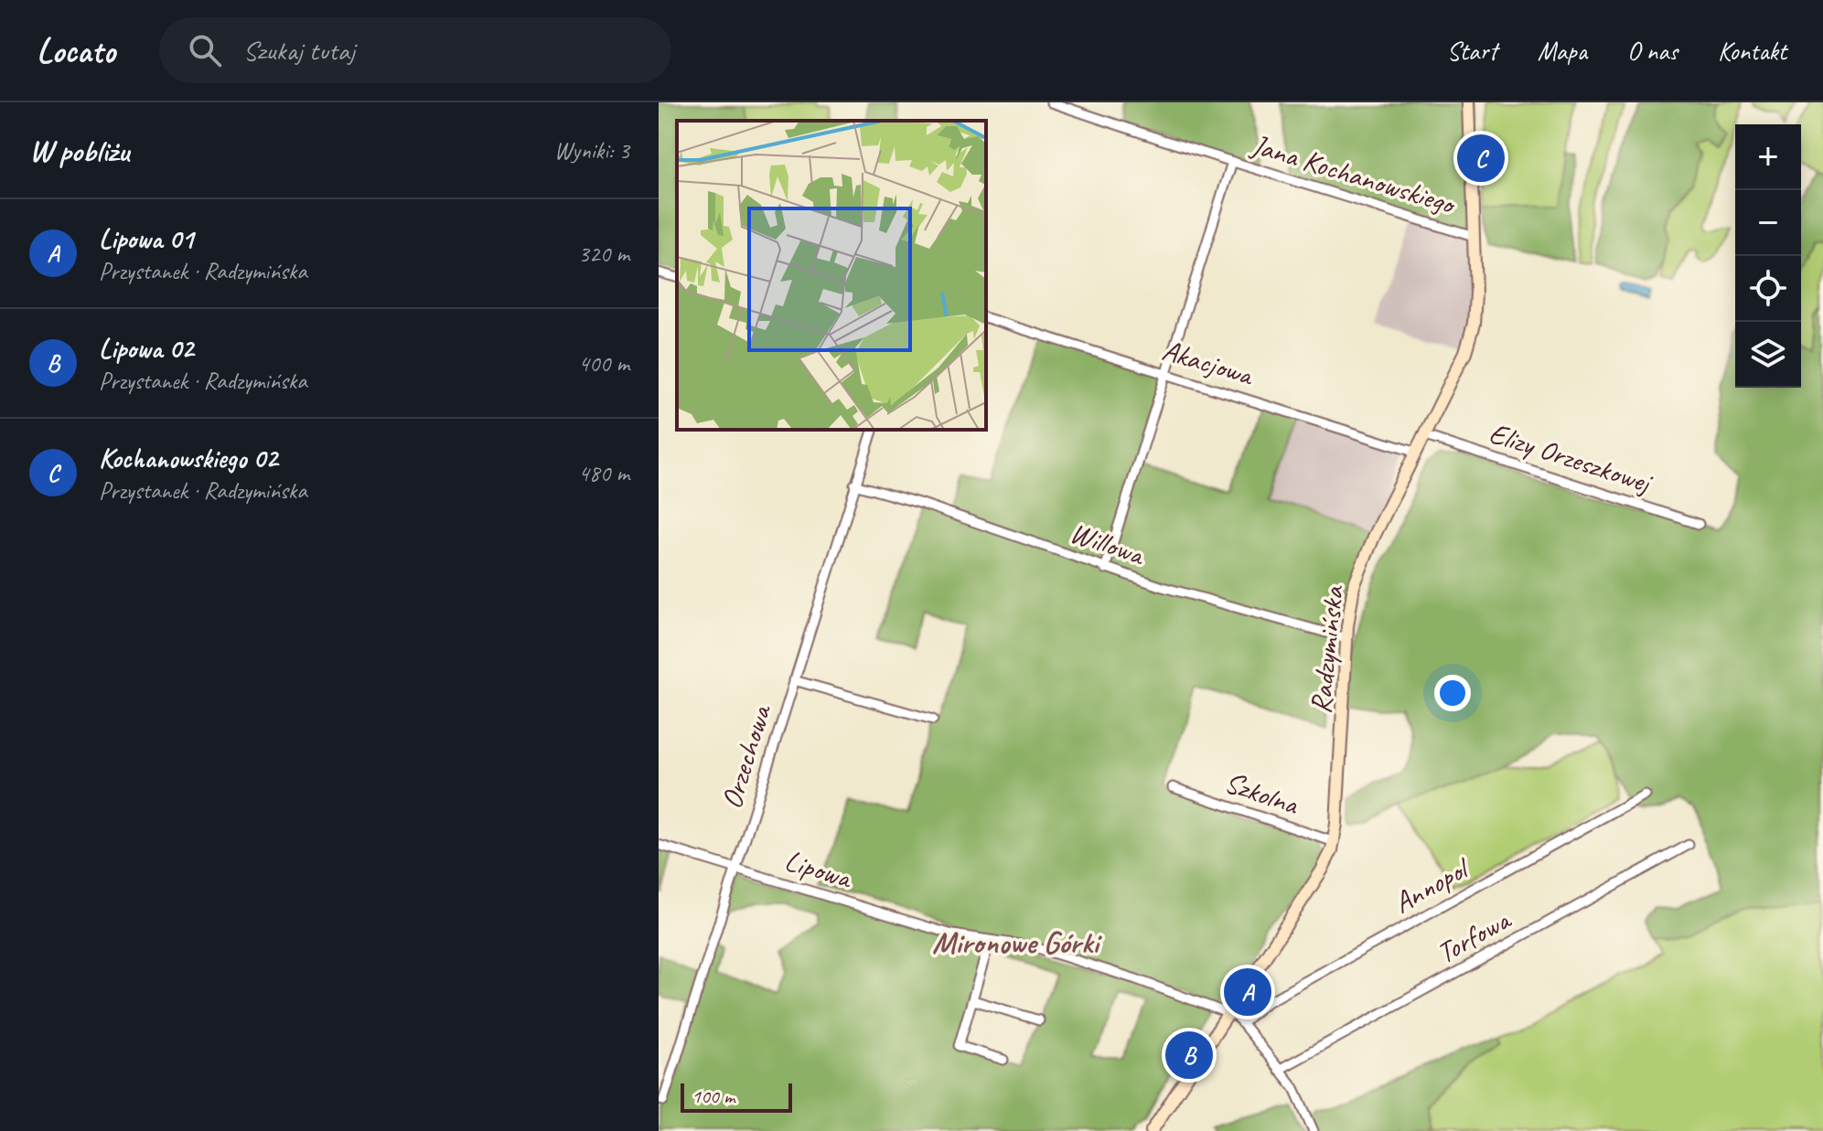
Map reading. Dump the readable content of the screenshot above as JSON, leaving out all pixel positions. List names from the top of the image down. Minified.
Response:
{"streets":{"street":["Jana Kochanowskiego","Akacjowa","Elizy Orzeszkowej","Willowa","Radzymińska","Orzechowa","Szkolna","Lipowa","Annopol","Torfowa"]},"crossings":[["Jana Kochanowskiego","Radzymińska"],["Akacjowa","Radzymińska"],["Elizy Orzeszkowej","Radzymińska"],["Willowa","Radzymińska"],["Willowa","Orzechowa"],["Radzymińska","Szkolna"],["Radzymińska","Lipowa"],["Orzechowa","Lipowa"],["Lipowa","Annopol"],["Lipowa","Torfowa"]],"districts":["Mironowe Górki"],"scale_bar":"100 m","page":{"header":"Locato","search":"Szukaj tutaj","nav":["Start","Mapa","O nas","Kontakt"],"heading":["W pobliżu","Wyniki: 3"],"map_buttons":["+","−"],"pins":["C","A","B"],"list":[{"mark":"A","name":"Lipowa 01","note":"Przystanek · Radzymińska","value":"320 m"},{"mark":"B","name":"Lipowa 02","note":"Przystanek · Radzymińska","value":"400 m"},{"mark":"C","name":"Kochanowskiego 02","note":"Przystanek · Radzymińska","value":"480 m"}],"scale":"100 m"}}
